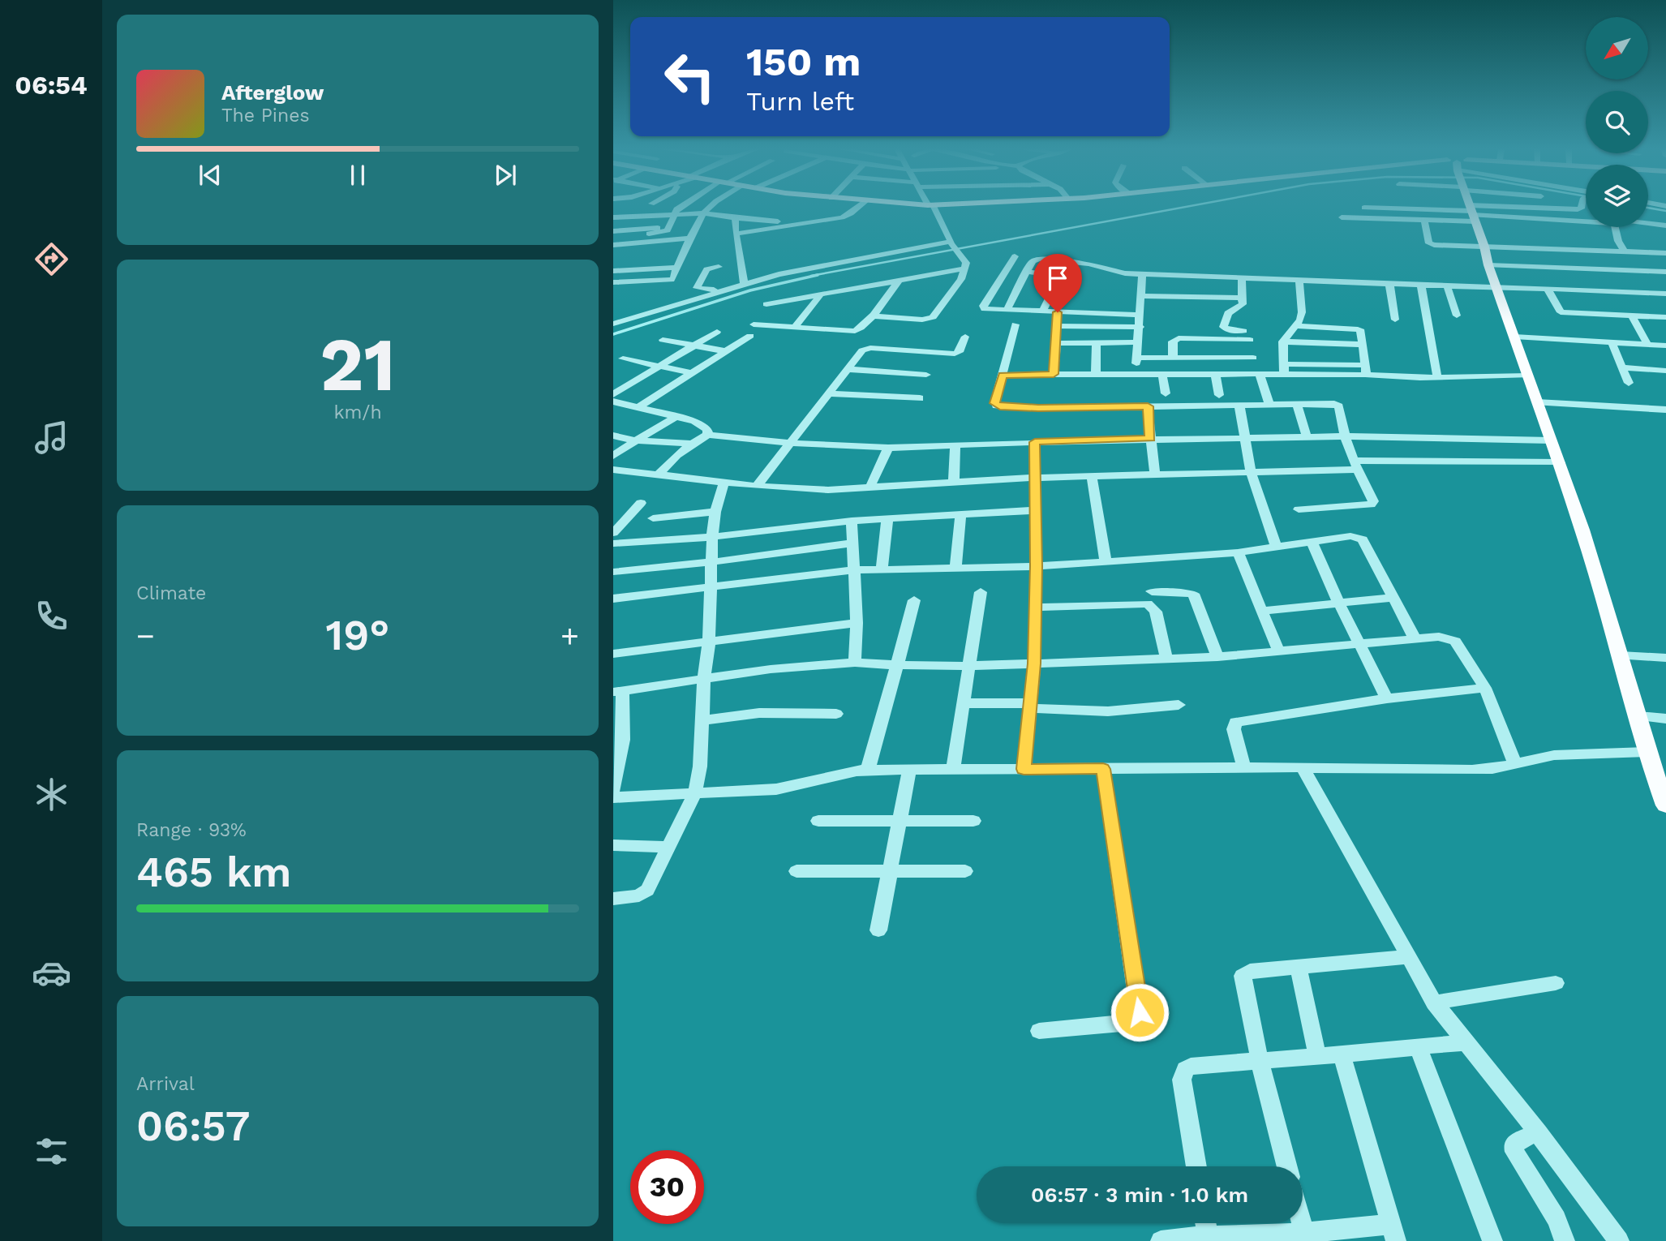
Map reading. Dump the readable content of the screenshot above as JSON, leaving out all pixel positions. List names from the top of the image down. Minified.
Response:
{"north":"bottom left","page":{"tabs":"06:54","turn":["150 m","Turn left"],"song":["Afterglow","The Pines"],"tile":[["21","km/h"],"Climate",["Range · 93%","465 km"],["Arrival","06:57"]],"heat":["−","19°","+"],"limit":"30","trip":"06:57 · 3 min · 1.0 km"}}
